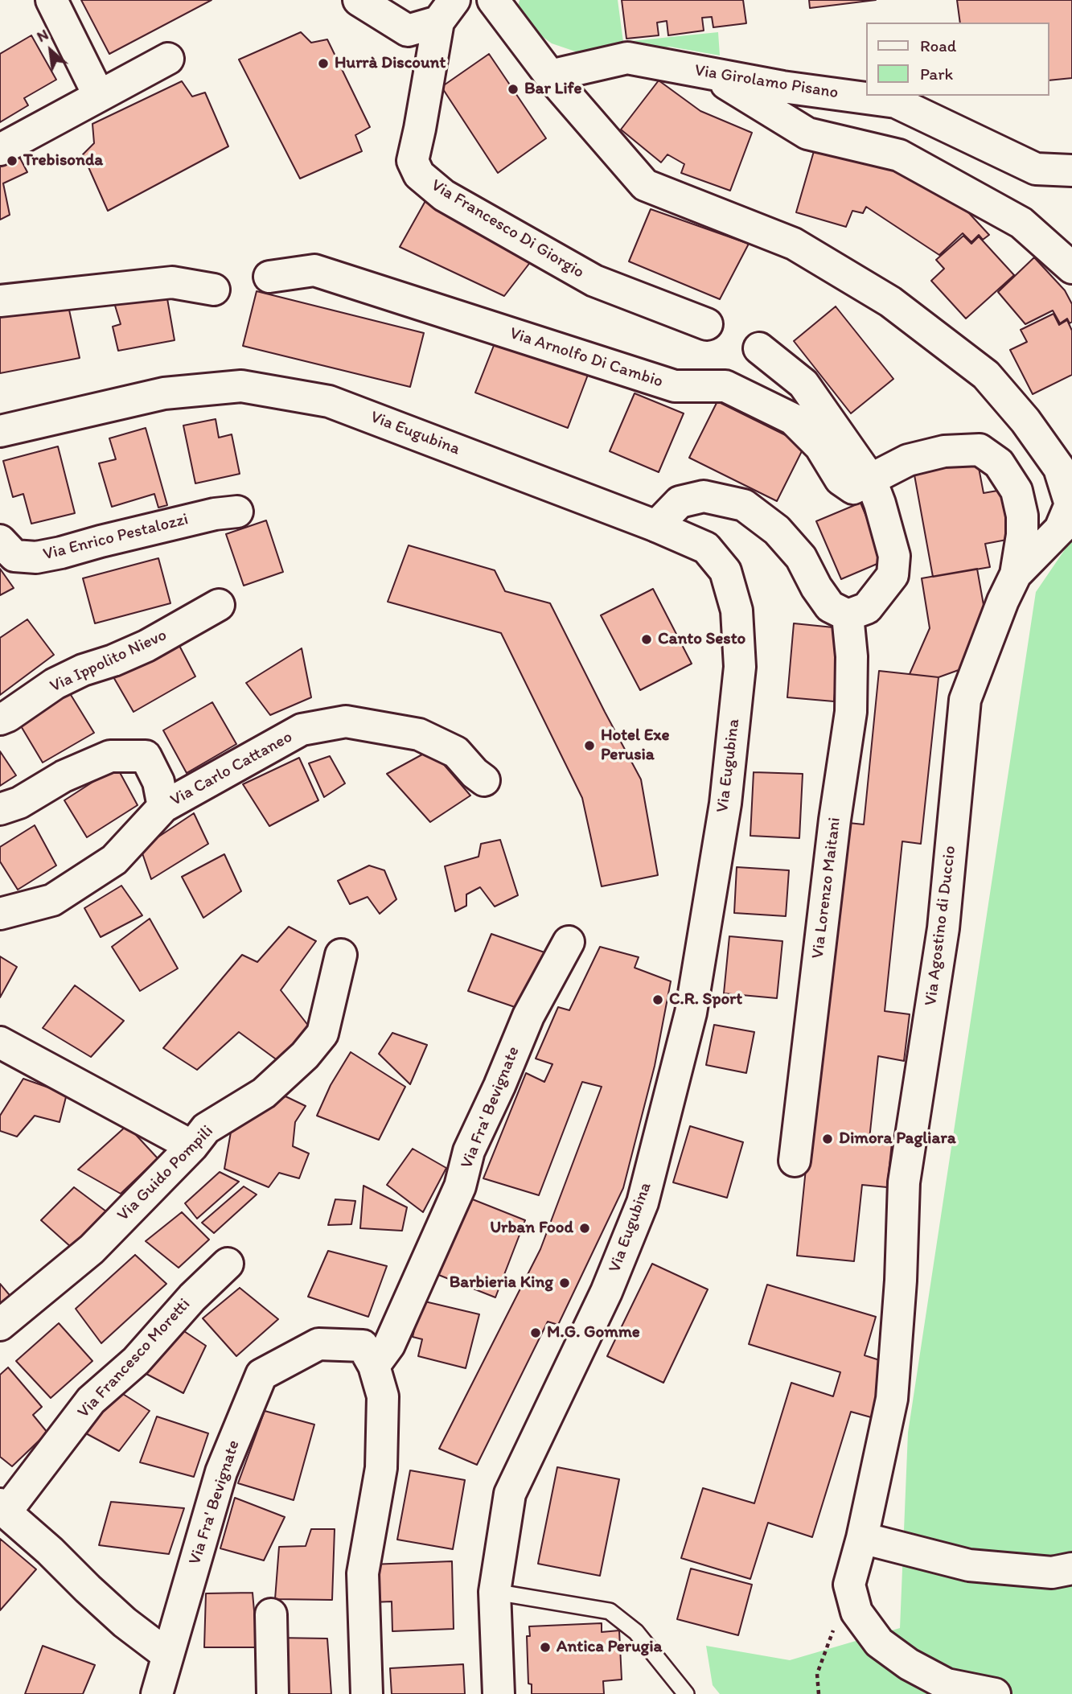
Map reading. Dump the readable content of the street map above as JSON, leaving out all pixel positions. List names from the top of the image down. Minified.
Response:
{"streets":{"street":["Via Girolamo Pisano","Via Francesco Di Giorgio","Via Arnolfo Di Cambio","Via Eugubina","Via Enrico Pestalozzi","Via Ippolito Nievo","Via Carlo Cattaneo","Via Lorenzo Maitani","Via Agostino di Duccio","Via Fra' Bevignate","Via Guido Pompili","Via Francesco Moretti"]},"crossings":[["Via Arnolfo Di Cambio","Via Agostino di Duccio"],["Via Fra' Bevignate","Via Francesco Moretti"]],"places":["Hurrà Discount","Bar Life","Trebisonda","Canto Sesto","Hotel Exe Perusia","C.R. Sport","Dimora Pagliara","Urban Food","Barbieria King","M.G. Gomme","Antica Perugia"],"legend":["Road","Park"],"north":"top left"}
